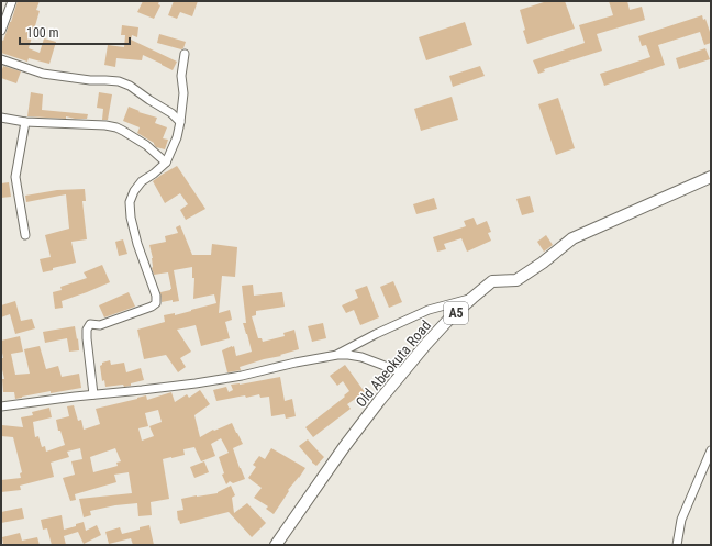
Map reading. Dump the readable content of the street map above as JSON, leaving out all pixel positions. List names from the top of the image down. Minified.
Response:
{"streets":{"highway":["A5","Old Abeokuta Road"]},"scale_bar":"100 m"}
